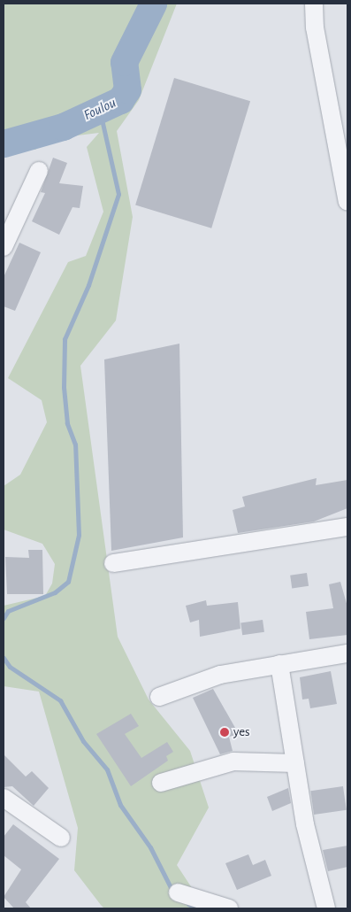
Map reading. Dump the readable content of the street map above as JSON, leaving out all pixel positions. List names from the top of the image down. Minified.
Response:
{"water":["Foulou"],"places":["yes"]}
